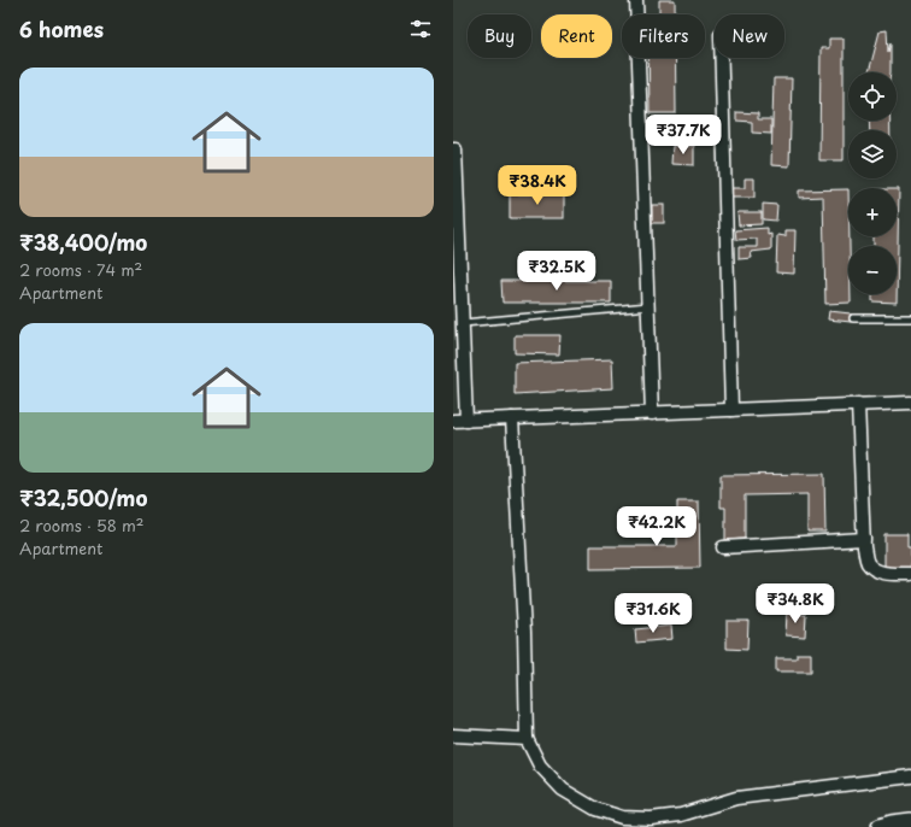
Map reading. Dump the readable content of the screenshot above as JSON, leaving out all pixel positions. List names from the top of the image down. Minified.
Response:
{"page":{"heading":"6 homes","chip":["Buy","Rent","Filters","New"],"list":[{"name":"₹38,400/mo","note":"2 rooms · 74 m² · Apartment"},{"name":"₹32,500/mo","note":"2 rooms · 58 m² · Apartment"}],"map_buttons":["+","−"],"price":["₹37.7K","₹38.4K","₹32.5K","₹42.2K","₹34.8K","₹31.6K"]}}
